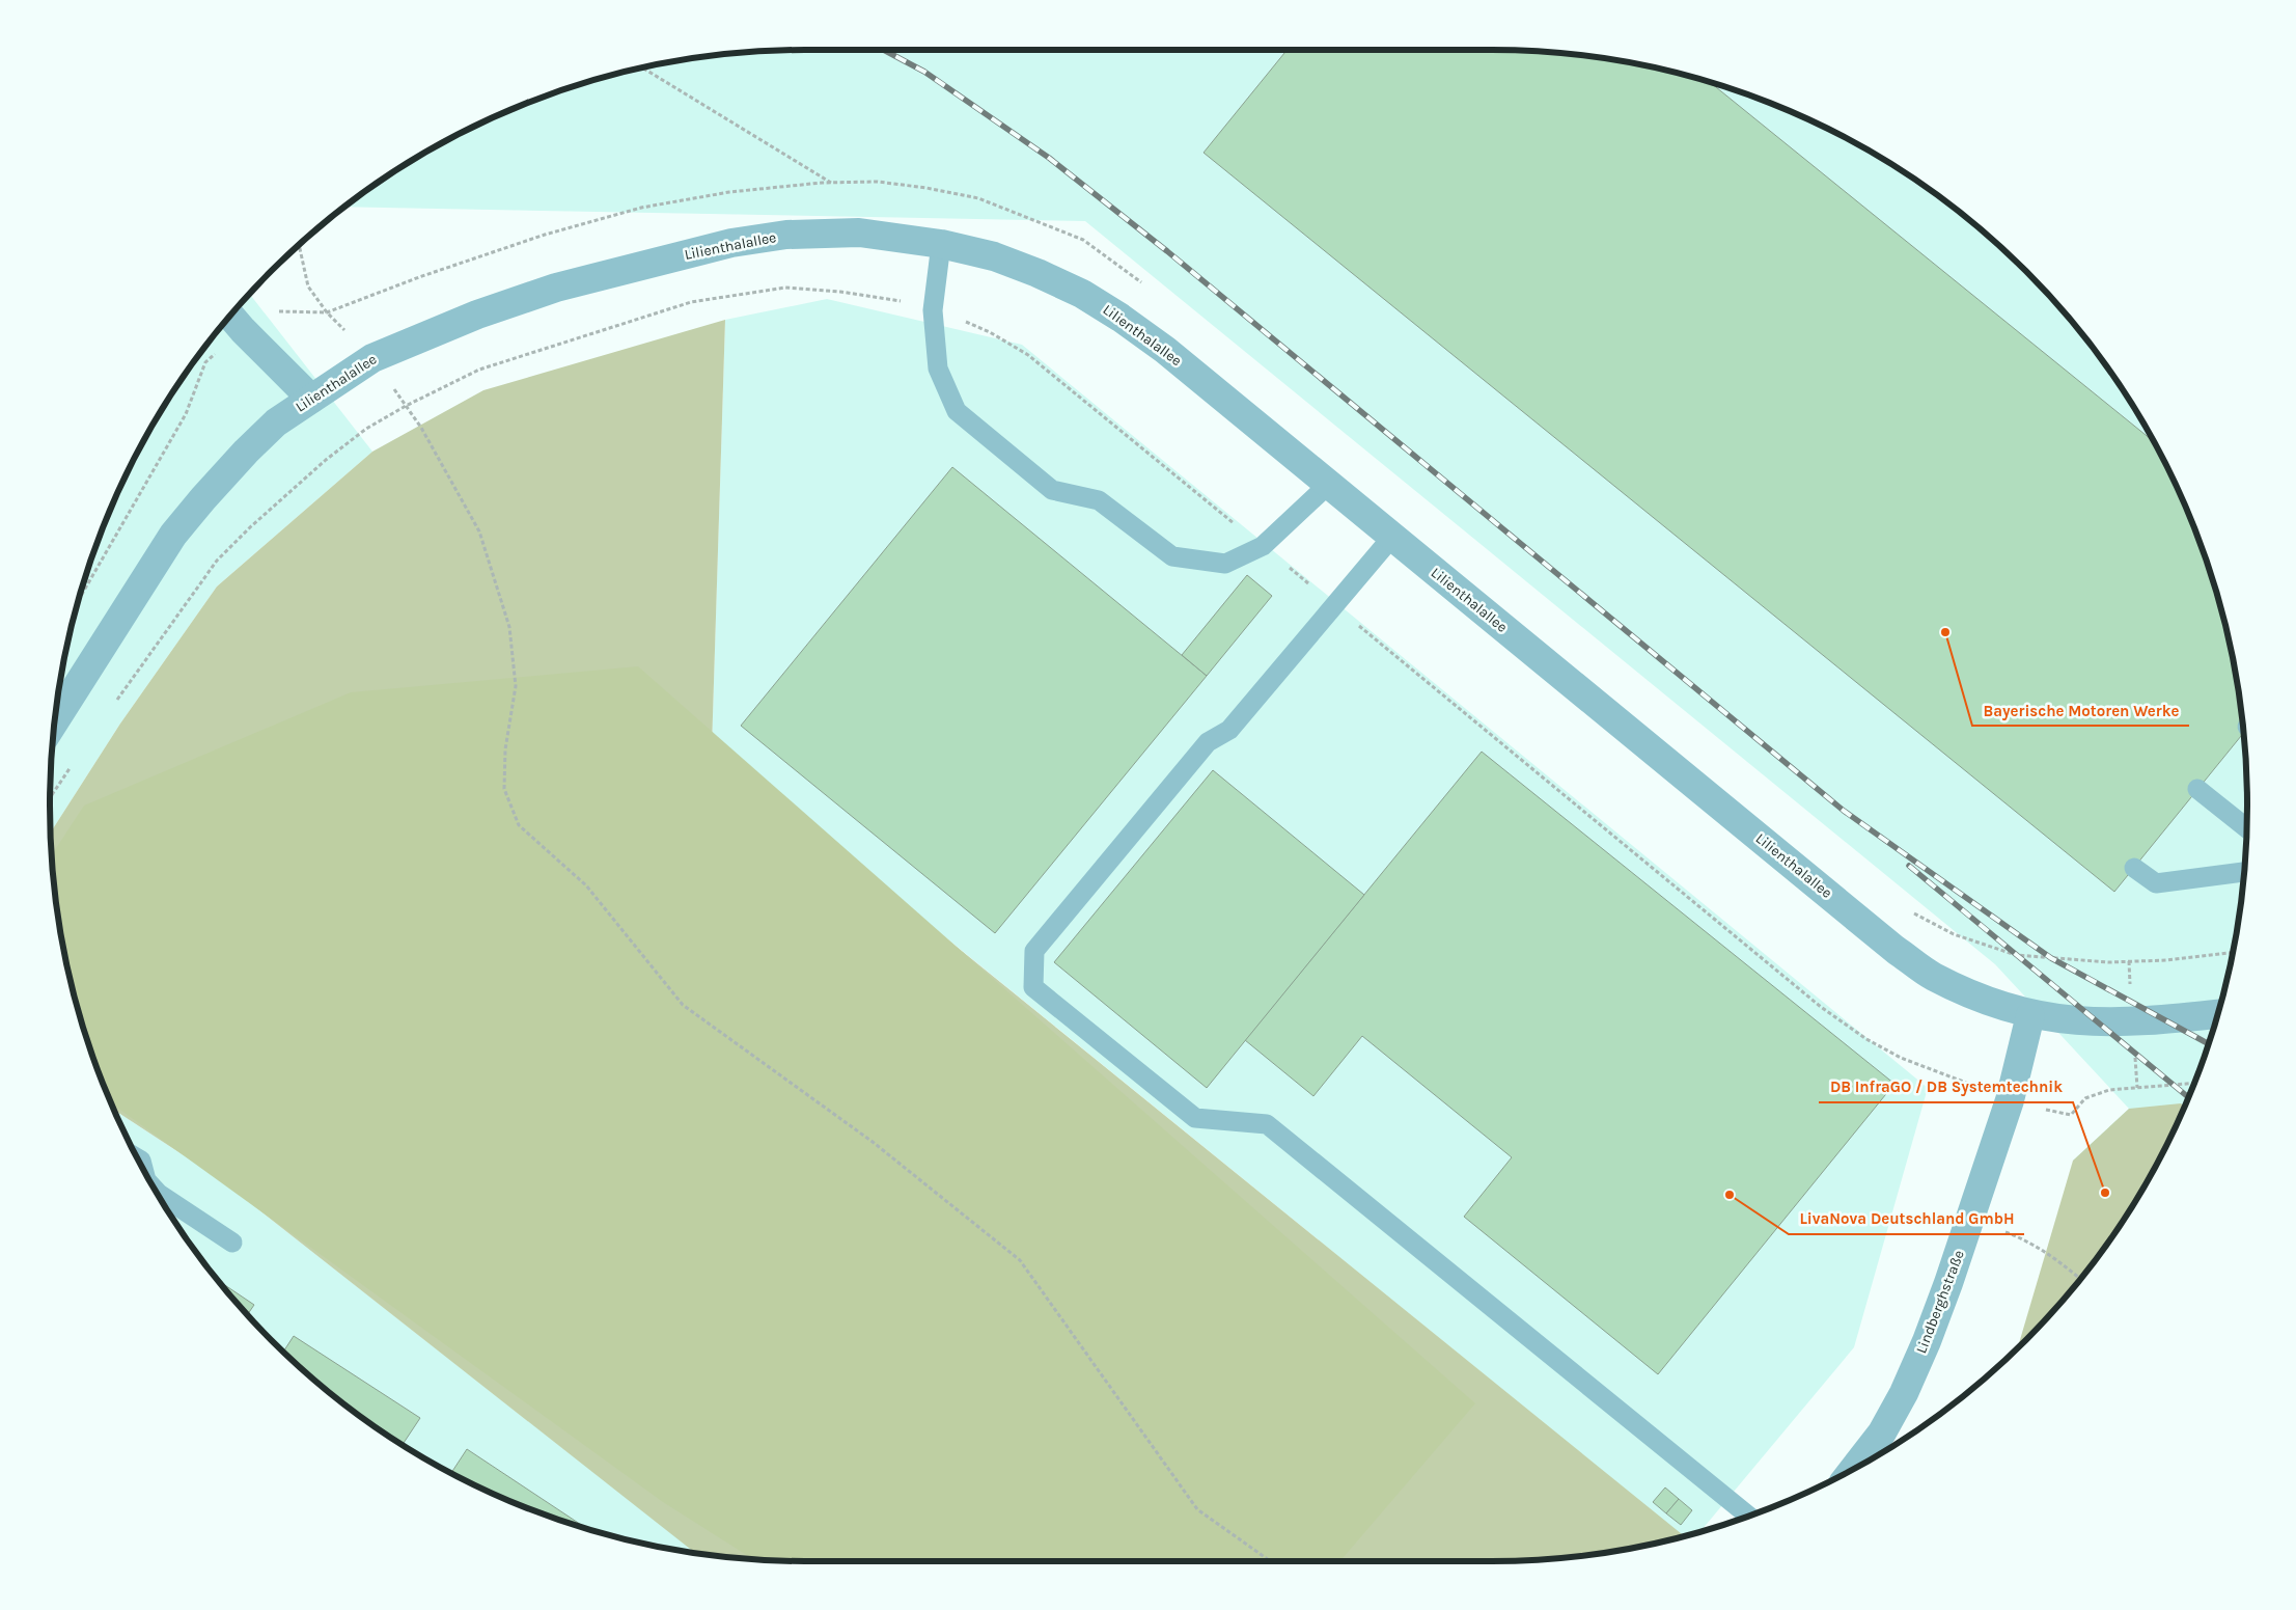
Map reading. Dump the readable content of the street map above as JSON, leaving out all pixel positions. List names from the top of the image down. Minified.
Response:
{"streets":{"street":["Lilienthalallee","Lindberghstraße"]},"crossings":[["Lilienthalallee","Lindberghstraße"]],"places":["Bayerische Motoren Werke","DB InfraGO / DB Systemtechnik","LivaNova Deutschland GmbH"]}
